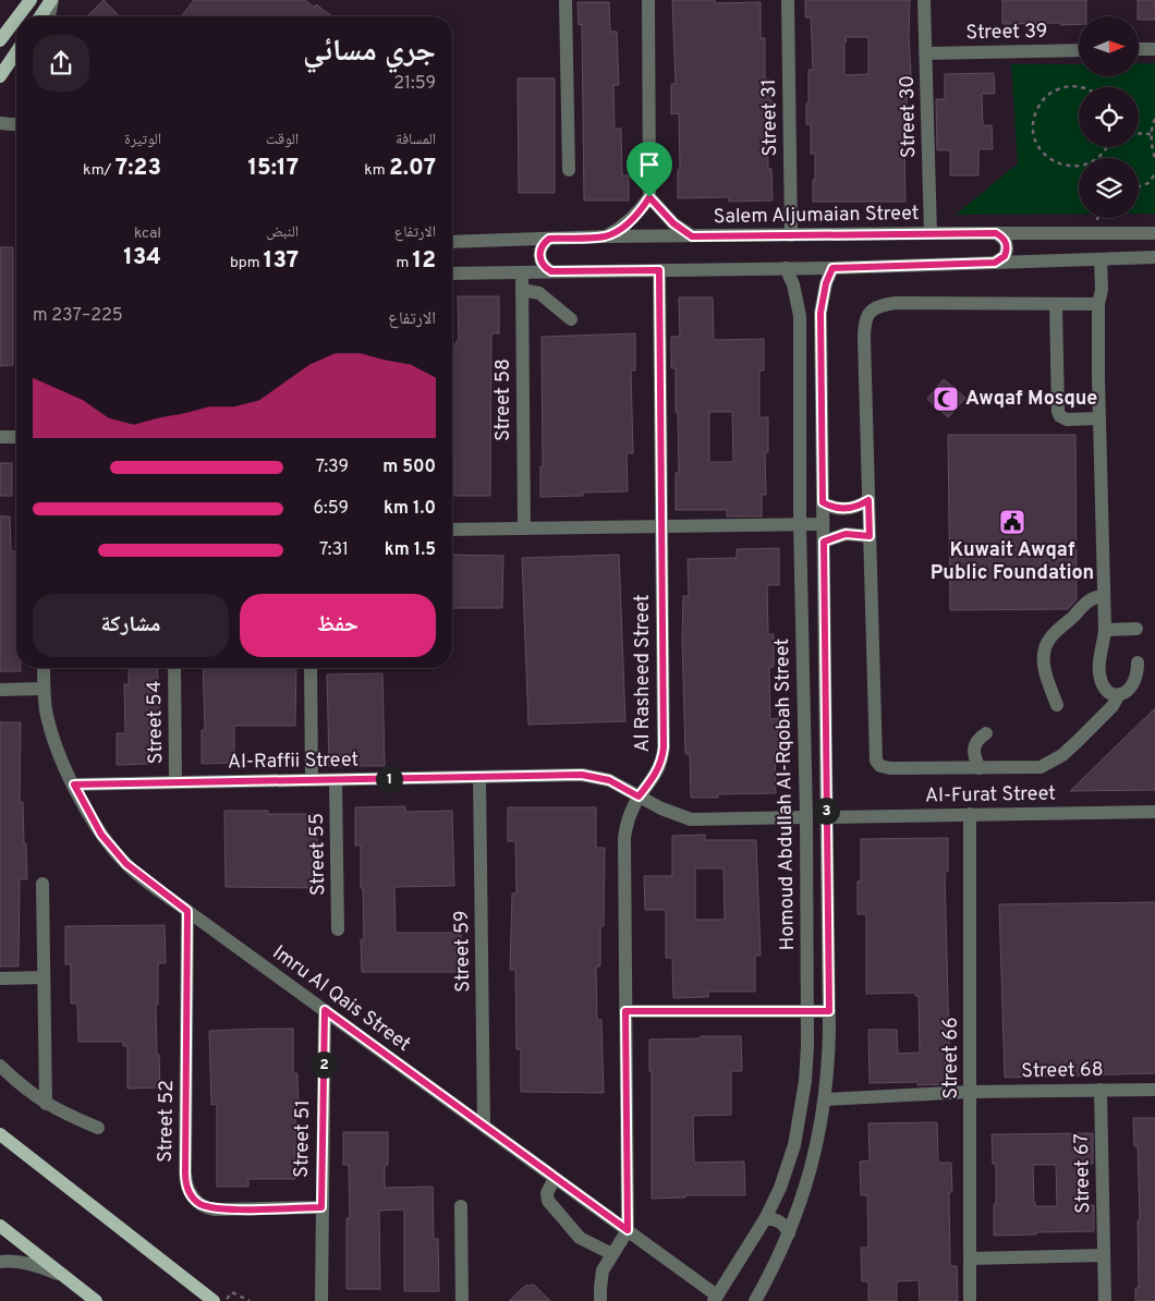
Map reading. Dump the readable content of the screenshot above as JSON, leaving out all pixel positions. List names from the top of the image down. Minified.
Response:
{"streets":{"street":["Street 39","Street 30","Street 31","Salem Aljumaian Street","Street 58","Al Rasheed Street","Street 54","Al-Raffii Street","Homoud Abdullah Al-Rqobah Street","Al-Furat Street","Street 55","Street 59","Imru Al Qais Street","Street 66","Street 68","Street 52","Street 51","Street 67"]},"crossings":[["Street 39","Street 30"],["Street 30","Salem Aljumaian Street"],["Street 31","Salem Aljumaian Street"],["Al Rasheed Street","Al-Raffii Street"],["Al Rasheed Street","Imru Al Qais Street"],["Street 54","Al-Raffii Street"],["Al-Raffii Street","Homoud Abdullah Al-Rqobah Street"],["Al-Raffii Street","Street 55"],["Al-Raffii Street","Street 59"],["Al-Raffii Street","Imru Al Qais Street"],["Homoud Abdullah Al-Rqobah Street","Al-Furat Street"],["Homoud Abdullah Al-Rqobah Street","Imru Al Qais Street"],["Homoud Abdullah Al-Rqobah Street","Street 68"],["Al-Furat Street","Street 66"],["Street 59","Imru Al Qais Street"],["Imru Al Qais Street","Street 52"],["Imru Al Qais Street","Street 51"],["Street 66","Street 68"],["Street 68","Street 67"],["Street 52","Street 51"]],"places":{"mosque":["Awqaf Mosque"],"public building":["Kuwait Awqaf Public Foundation"]},"north":"right","page":{"heading":["جري مسائي","21:59"],"stats":[["المسافة","2.07 km"],["الوقت","15:17"],["الوتيرة","7:23 /km"],["الارتفاع","12 m"],["النبض","137 bpm"],["kcal","134"]],"chart":["الارتفاع","225–237 m"],"list":[{"name":"500 m","note":"7:39"},{"name":"1.0 km","note":"6:59"},{"name":"1.5 km","note":"7:31"}],"buttons":["حفظ","مشاركة"],"pins":["1","3","2"]}}
